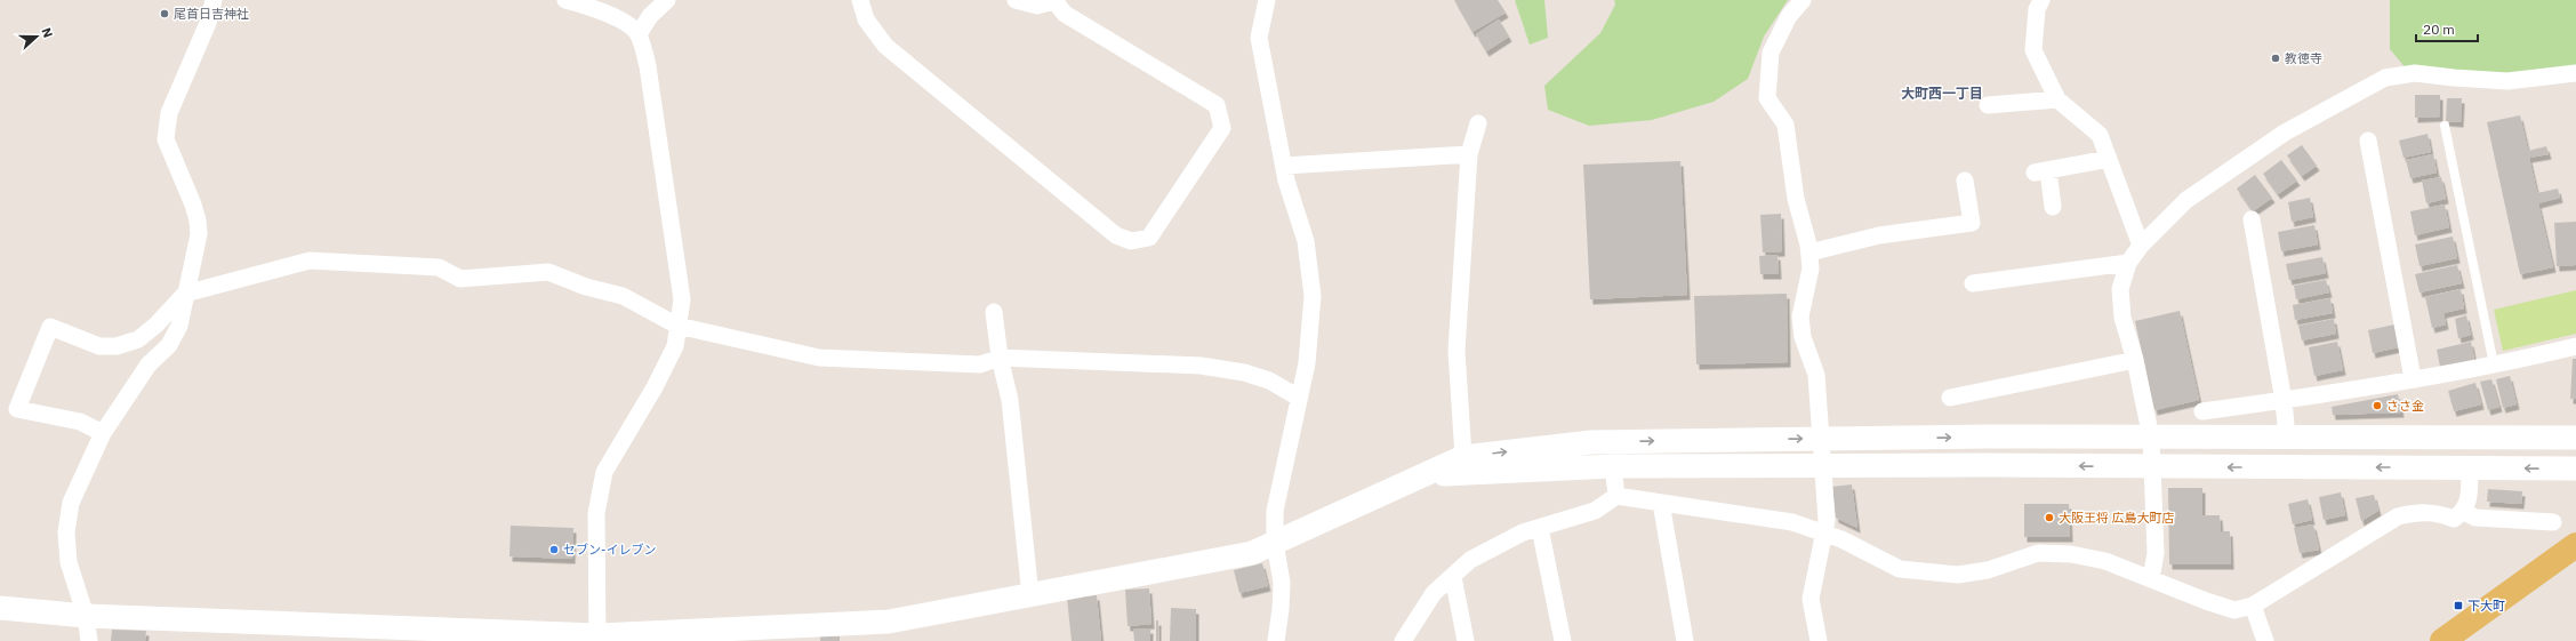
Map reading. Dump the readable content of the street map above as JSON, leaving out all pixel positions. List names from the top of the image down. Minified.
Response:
{"districts":["大町西一丁目"],"places":{"other":["尾首日吉神社","教徳寺","ささ金","大阪王将 広島大町店","セブン-イレブン"],"transit":["下大町"]},"scale_bar":"20 m","north":"right"}
